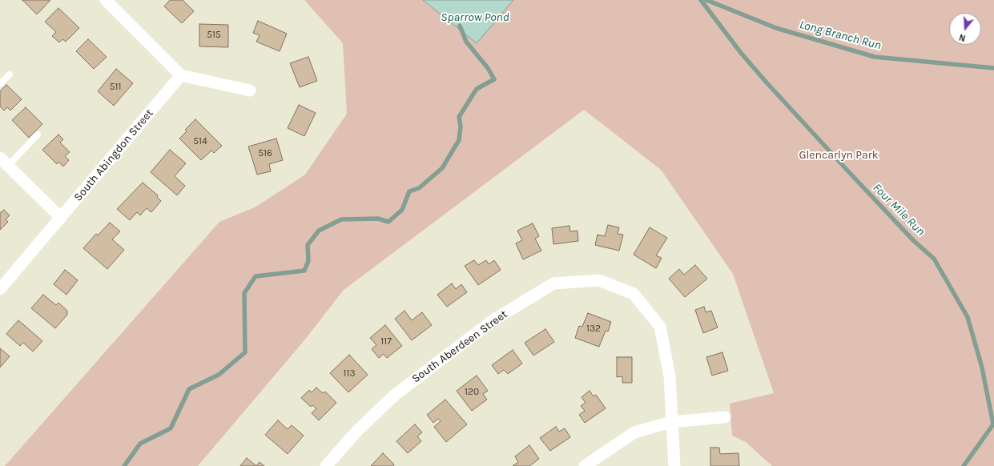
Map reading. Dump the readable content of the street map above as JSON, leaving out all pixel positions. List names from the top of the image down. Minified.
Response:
{"streets":{"street":["South Abingdon Street","South Aberdeen Street"]},"water":["Sparrow Pond","Long Branch Run","Four Mile Run"],"parks":["Glencarlyn Park"],"house_numbers":["515","511","514","516","132","117","113","120"],"north":"bottom"}
